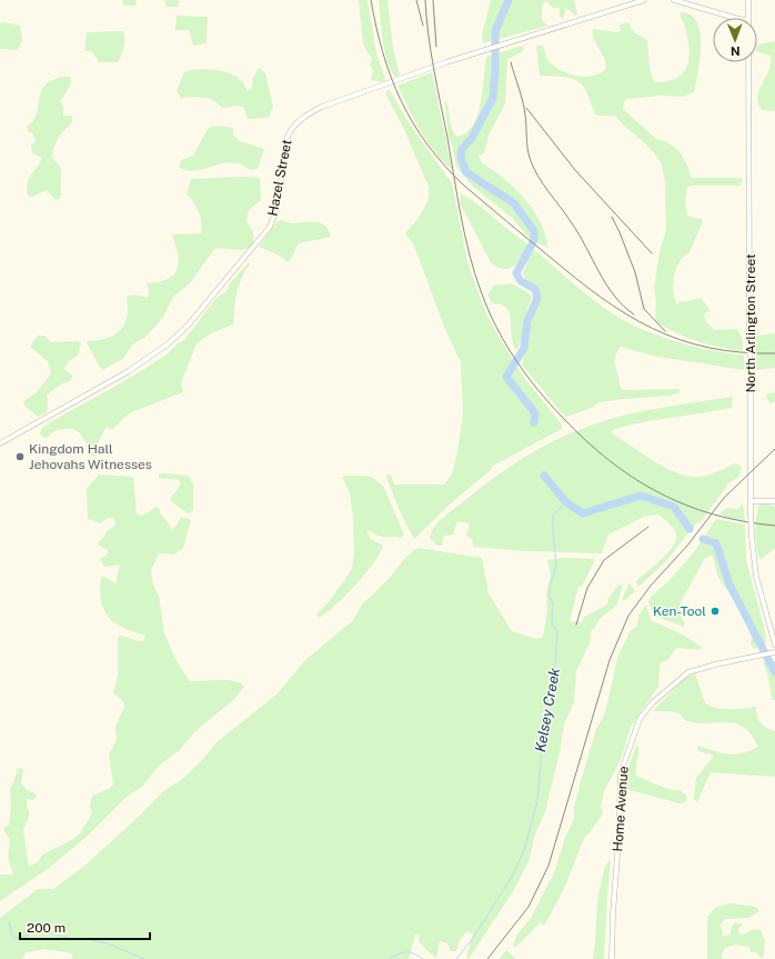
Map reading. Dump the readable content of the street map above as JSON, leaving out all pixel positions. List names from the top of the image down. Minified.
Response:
{"streets":{"street":["Hazel Street","North Arlington Street","Home Avenue"]},"water":["Kelsey Creek"],"places":["Kingdom Hall Jehovahs Witnesses","Ken-Tool"],"scale_bar":"200 m","north":"bottom"}
